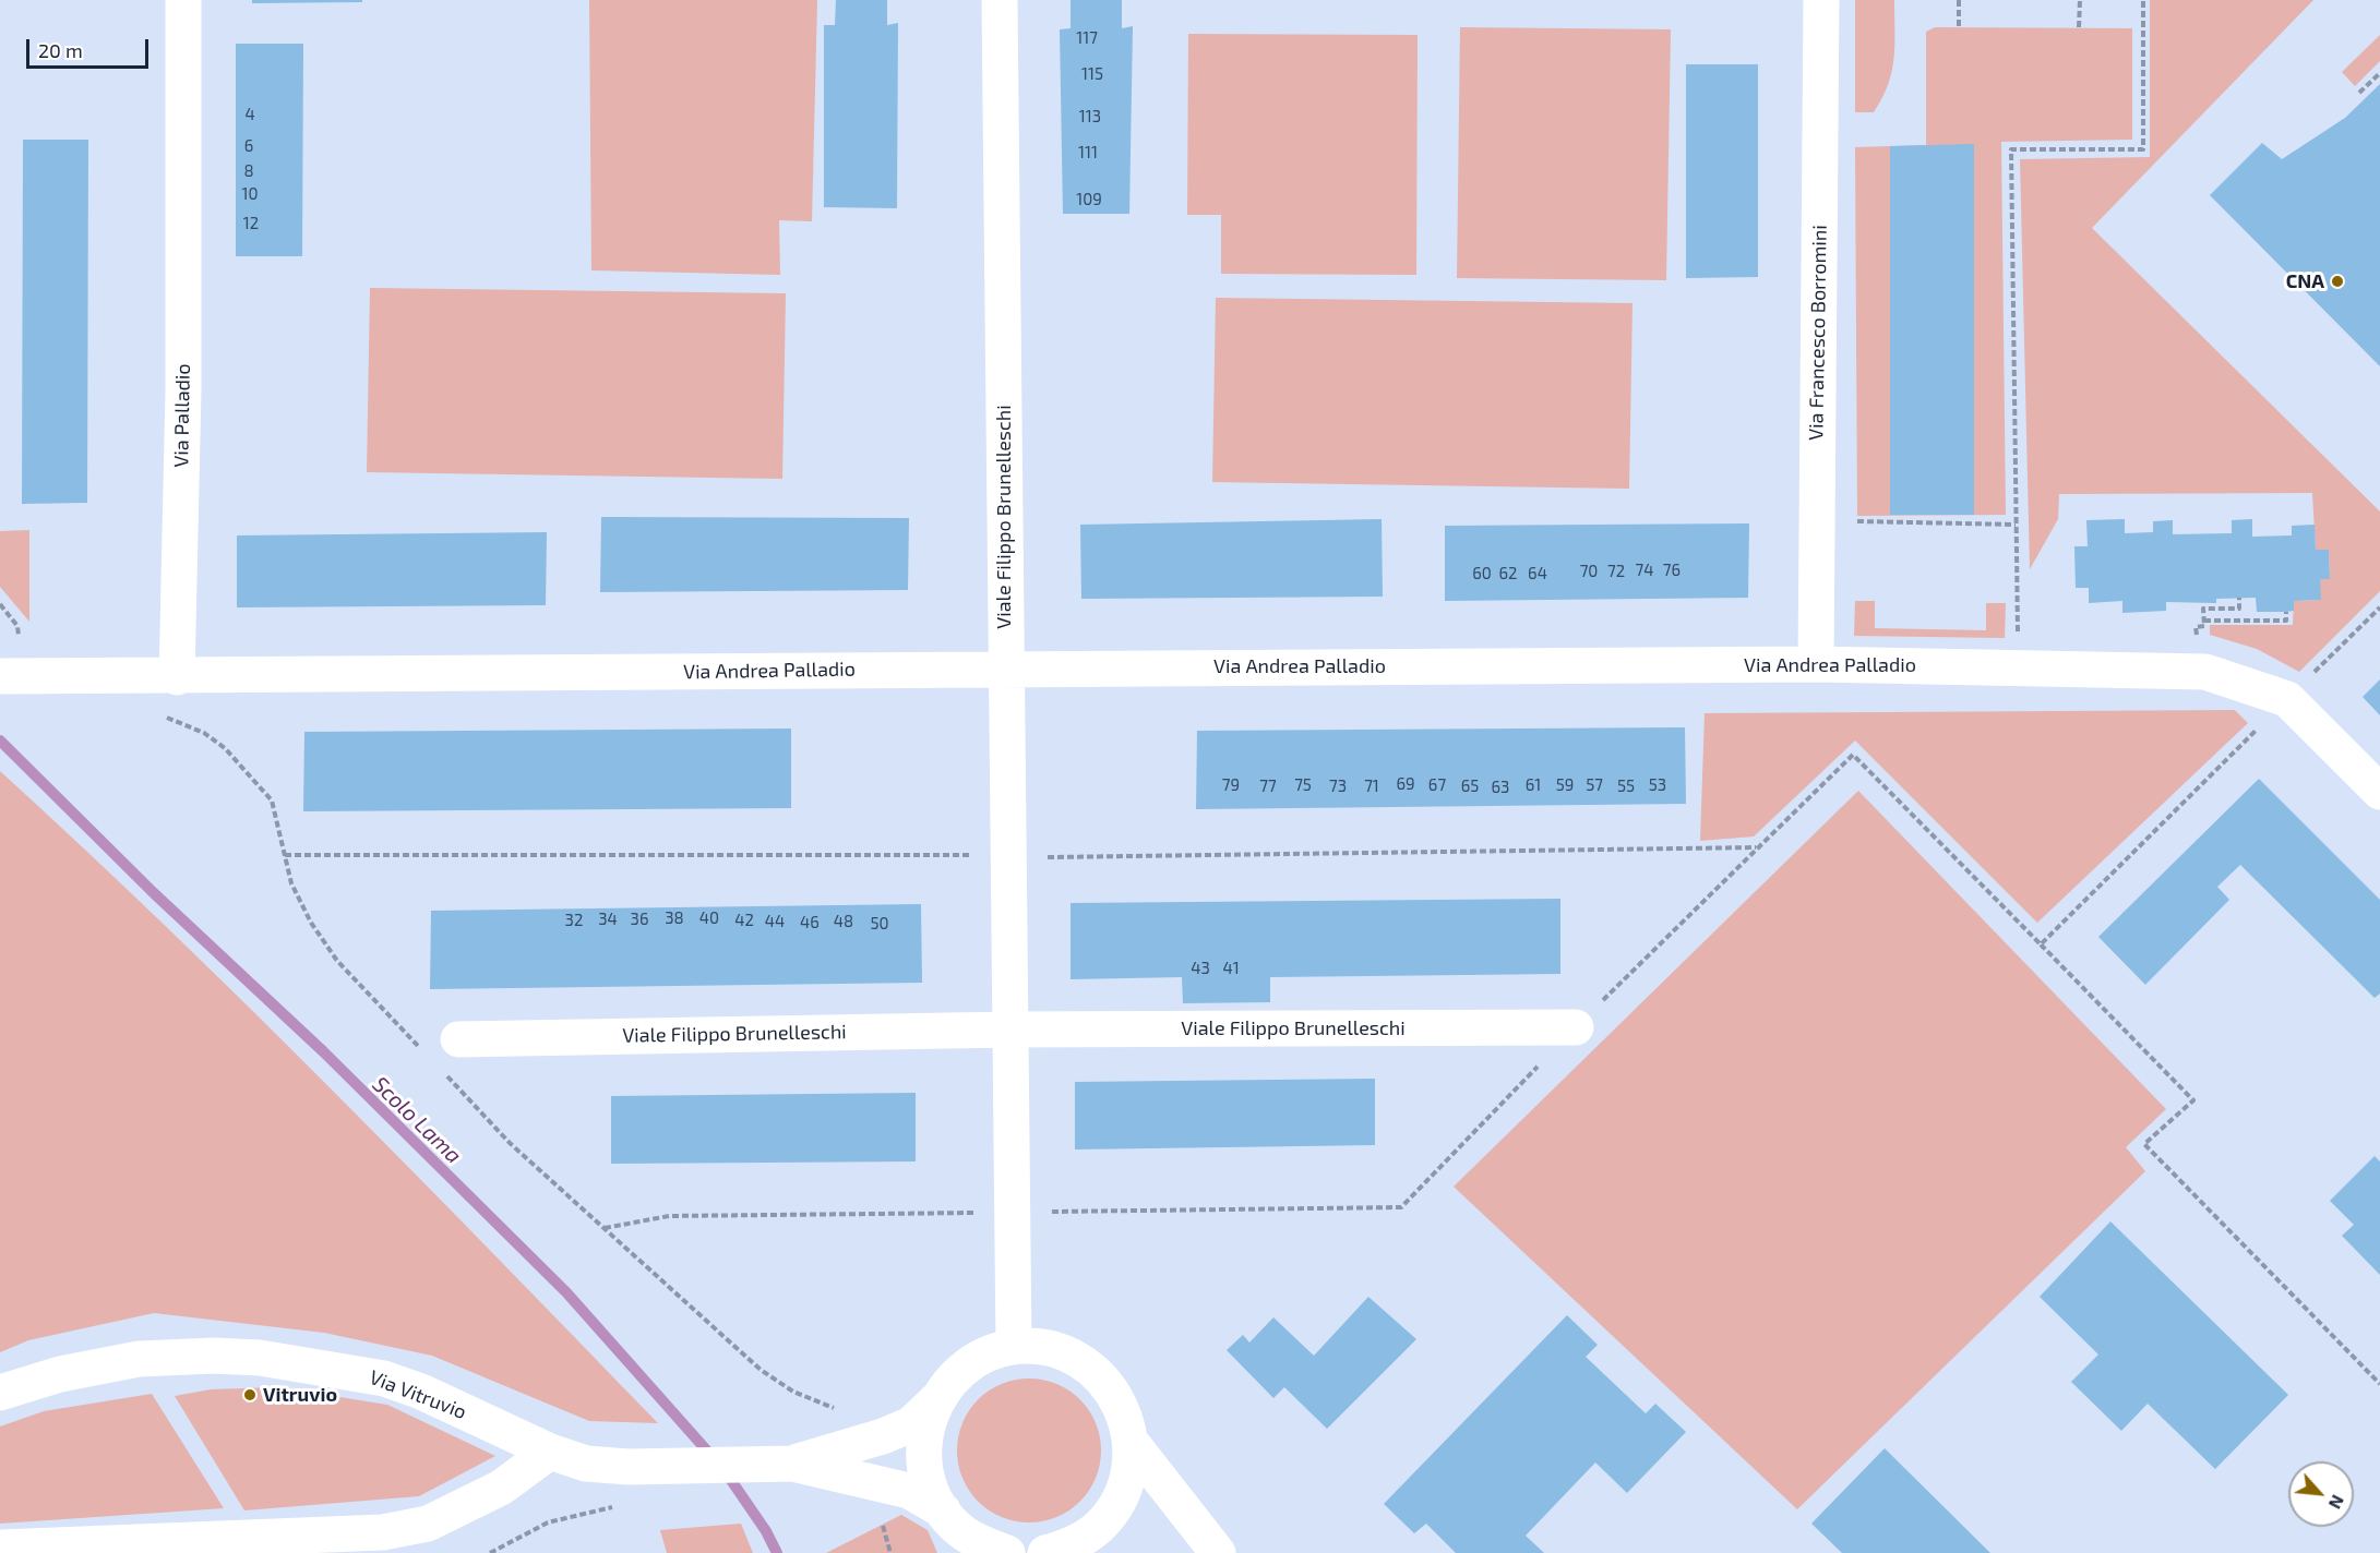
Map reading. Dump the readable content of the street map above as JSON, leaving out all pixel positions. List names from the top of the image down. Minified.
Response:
{"streets":{"street":["Via Francesco Borromini","Via Palladio","Viale Filippo Brunelleschi","Via Andrea Palladio","Via Vitruvio"]},"crossings":[["Via Francesco Borromini","Via Andrea Palladio"],["Via Palladio","Via Andrea Palladio"],["Viale Filippo Brunelleschi","Via Andrea Palladio"]],"water":["Scolo Lama"],"places":["CNA","Vitruvio"],"house_numbers":["117","115","4","113","6","111","8","10","109","12","74","76","70","72","60","62","64","69","79","75","67","61","59","57","53","77","73","71","65","55","63","38","40","34","36","32","42","44","48","46","50","43","41"],"scale_bar":"20 m","north":"bottom right"}
